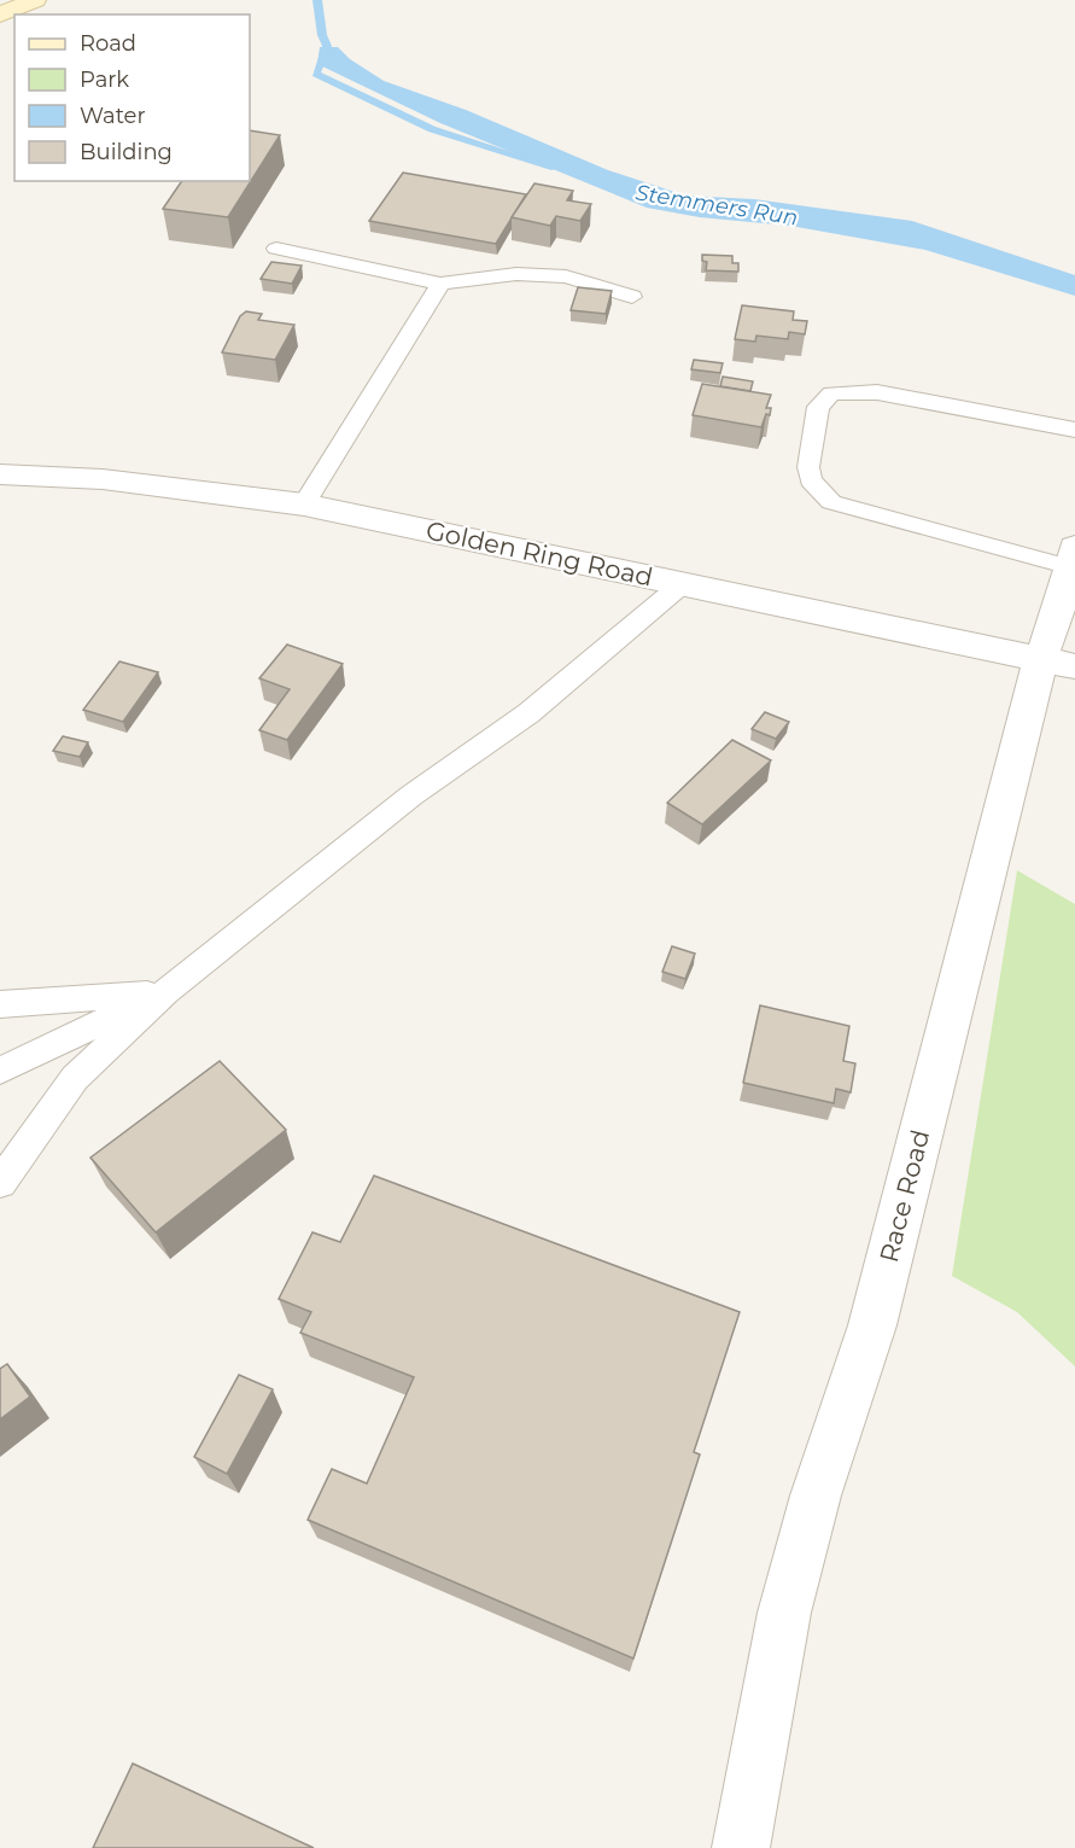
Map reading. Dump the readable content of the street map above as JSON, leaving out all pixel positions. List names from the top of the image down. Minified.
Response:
{"streets":{"street":["Golden Ring Road","Race Road"]},"crossings":[["Golden Ring Road","Race Road"]],"water":["Stemmers Run"],"legend":["Road","Park","Water","Building"]}
